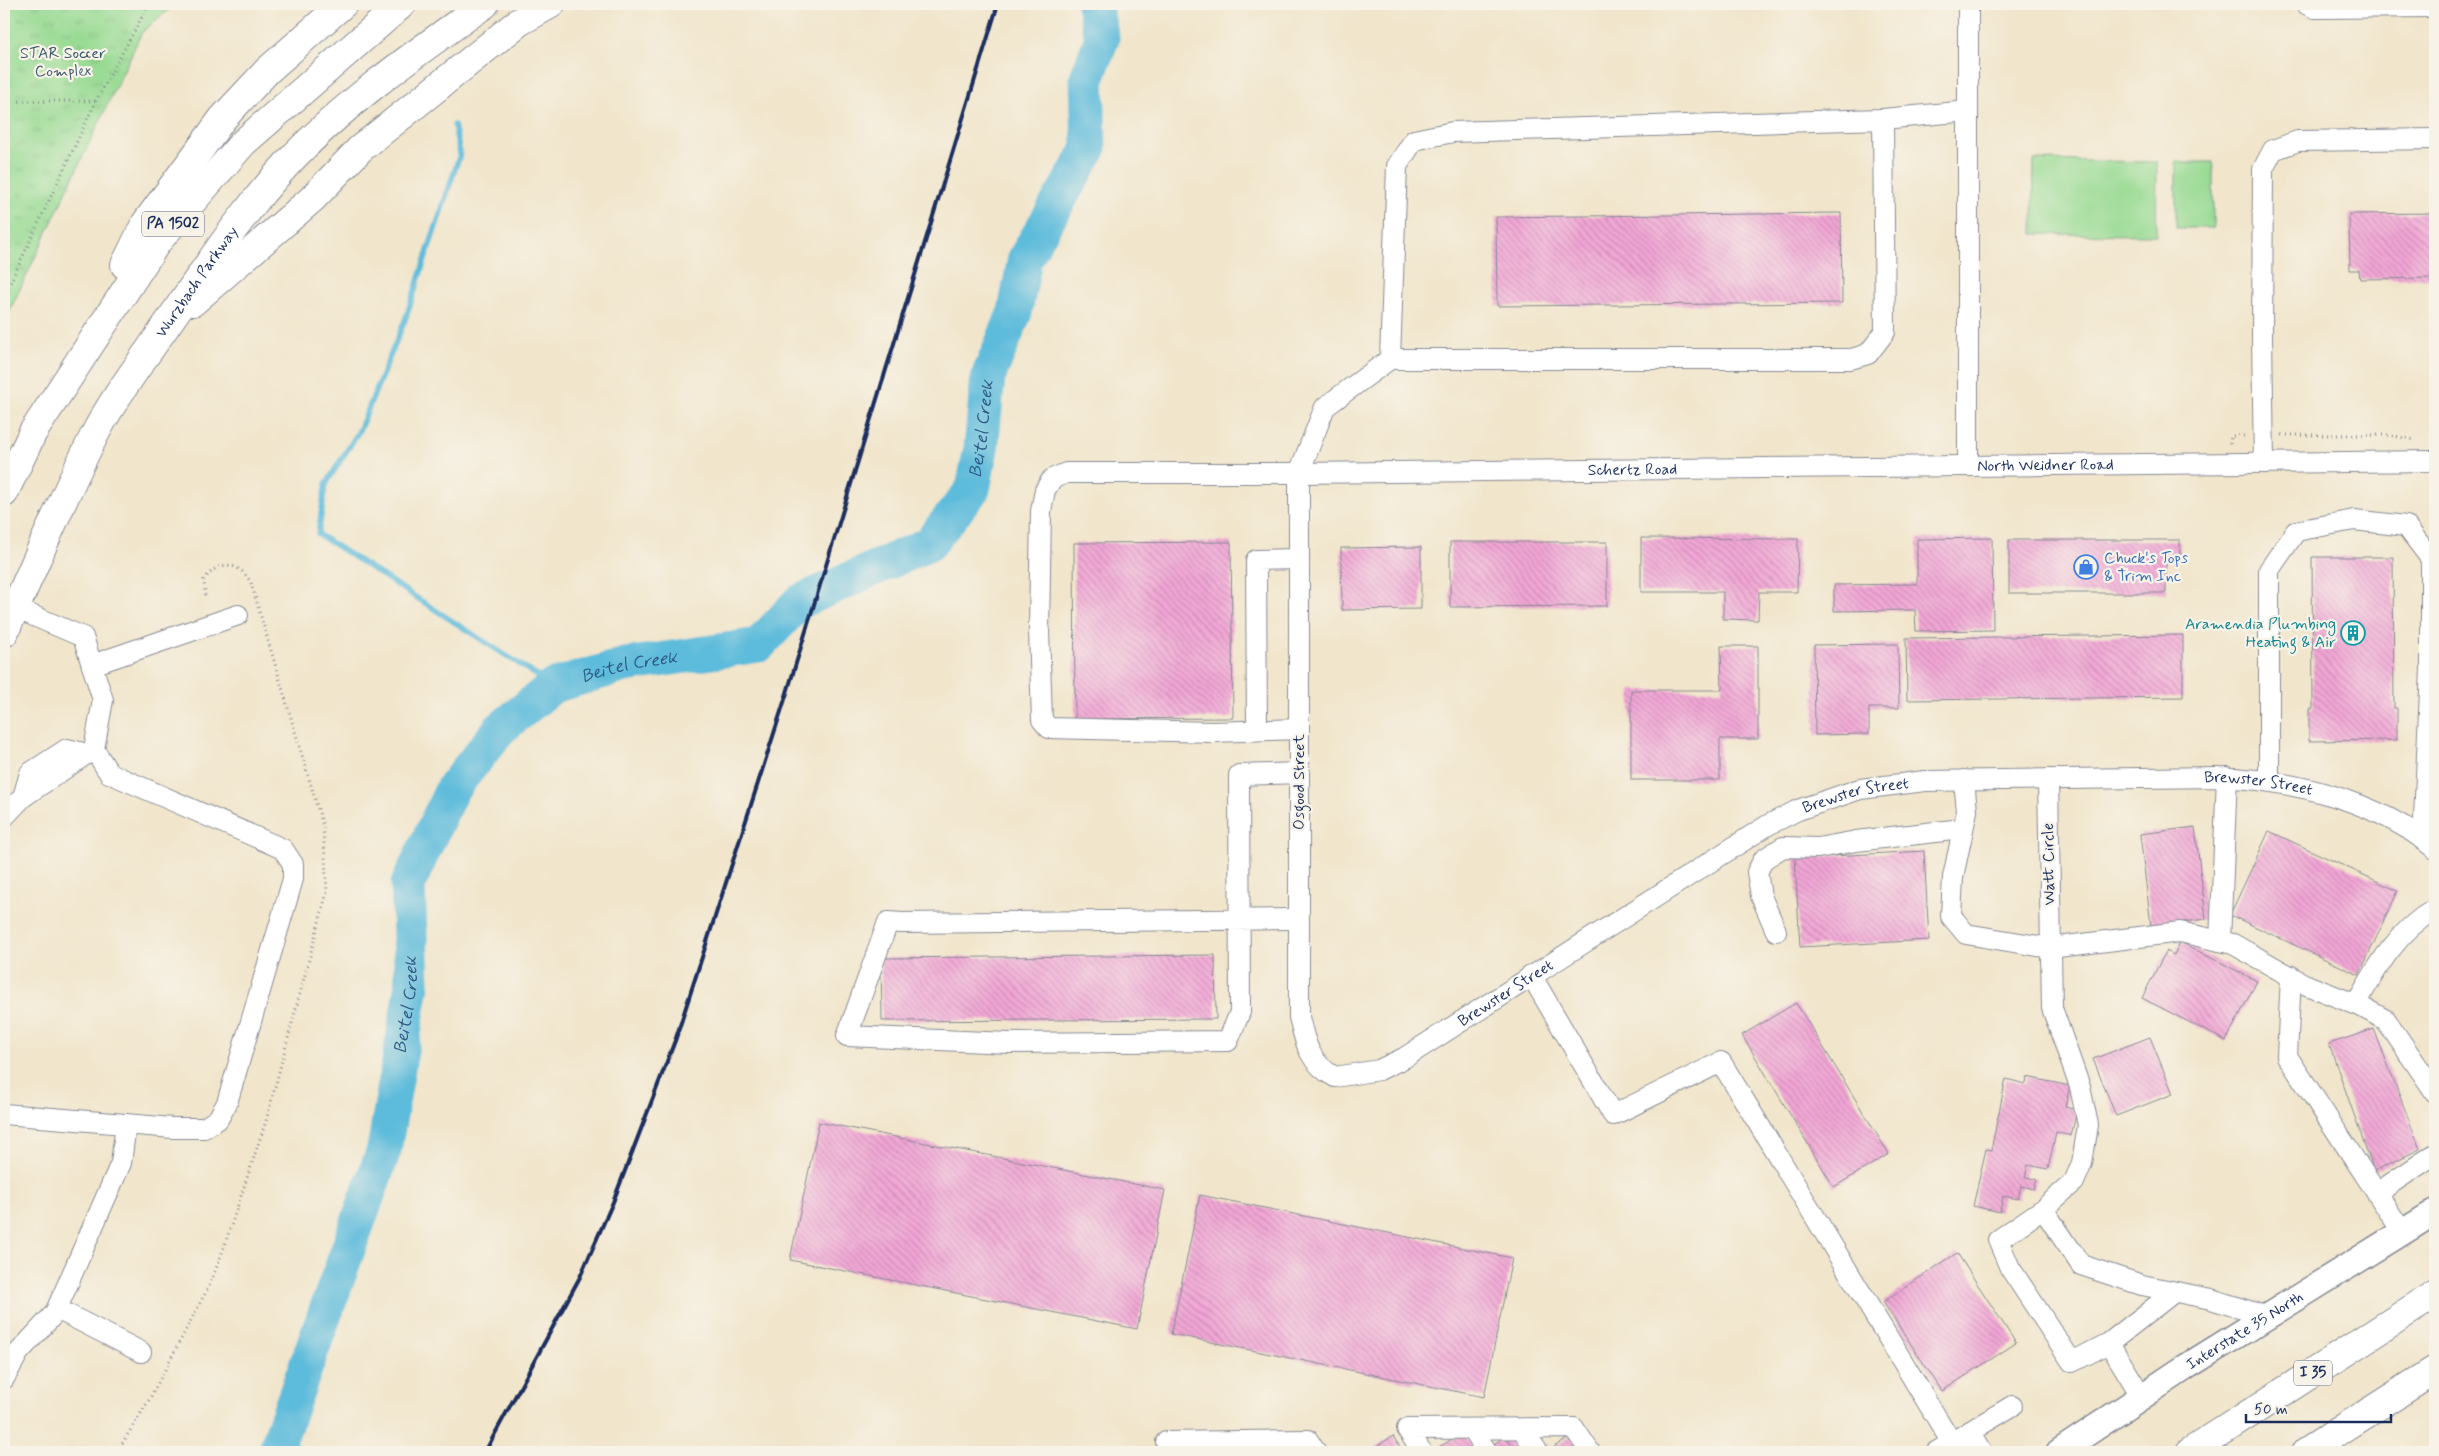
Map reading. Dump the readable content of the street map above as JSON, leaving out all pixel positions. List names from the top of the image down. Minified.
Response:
{"streets":{"highway":["PA 1502","Wurzbach Parkway","I 35"],"main road":["Interstate 35 North"],"street":["North Weidner Road","Schertz Road","Osgood Street","Brewster Street","Watt Circle"]},"crossings":[["North Weidner Road","Schertz Road"],["Schertz Road","Osgood Street"],["Osgood Street","Brewster Street"],["Brewster Street","Watt Circle"]],"water":["Beitel Creek"],"parks":["STAR Soccer Complex"],"places":{"shop":["Chuck's Tops & Trim Inc"],"building":["Aramendia Plumbing Heating & Air"]},"scale_bar":"50 m"}
